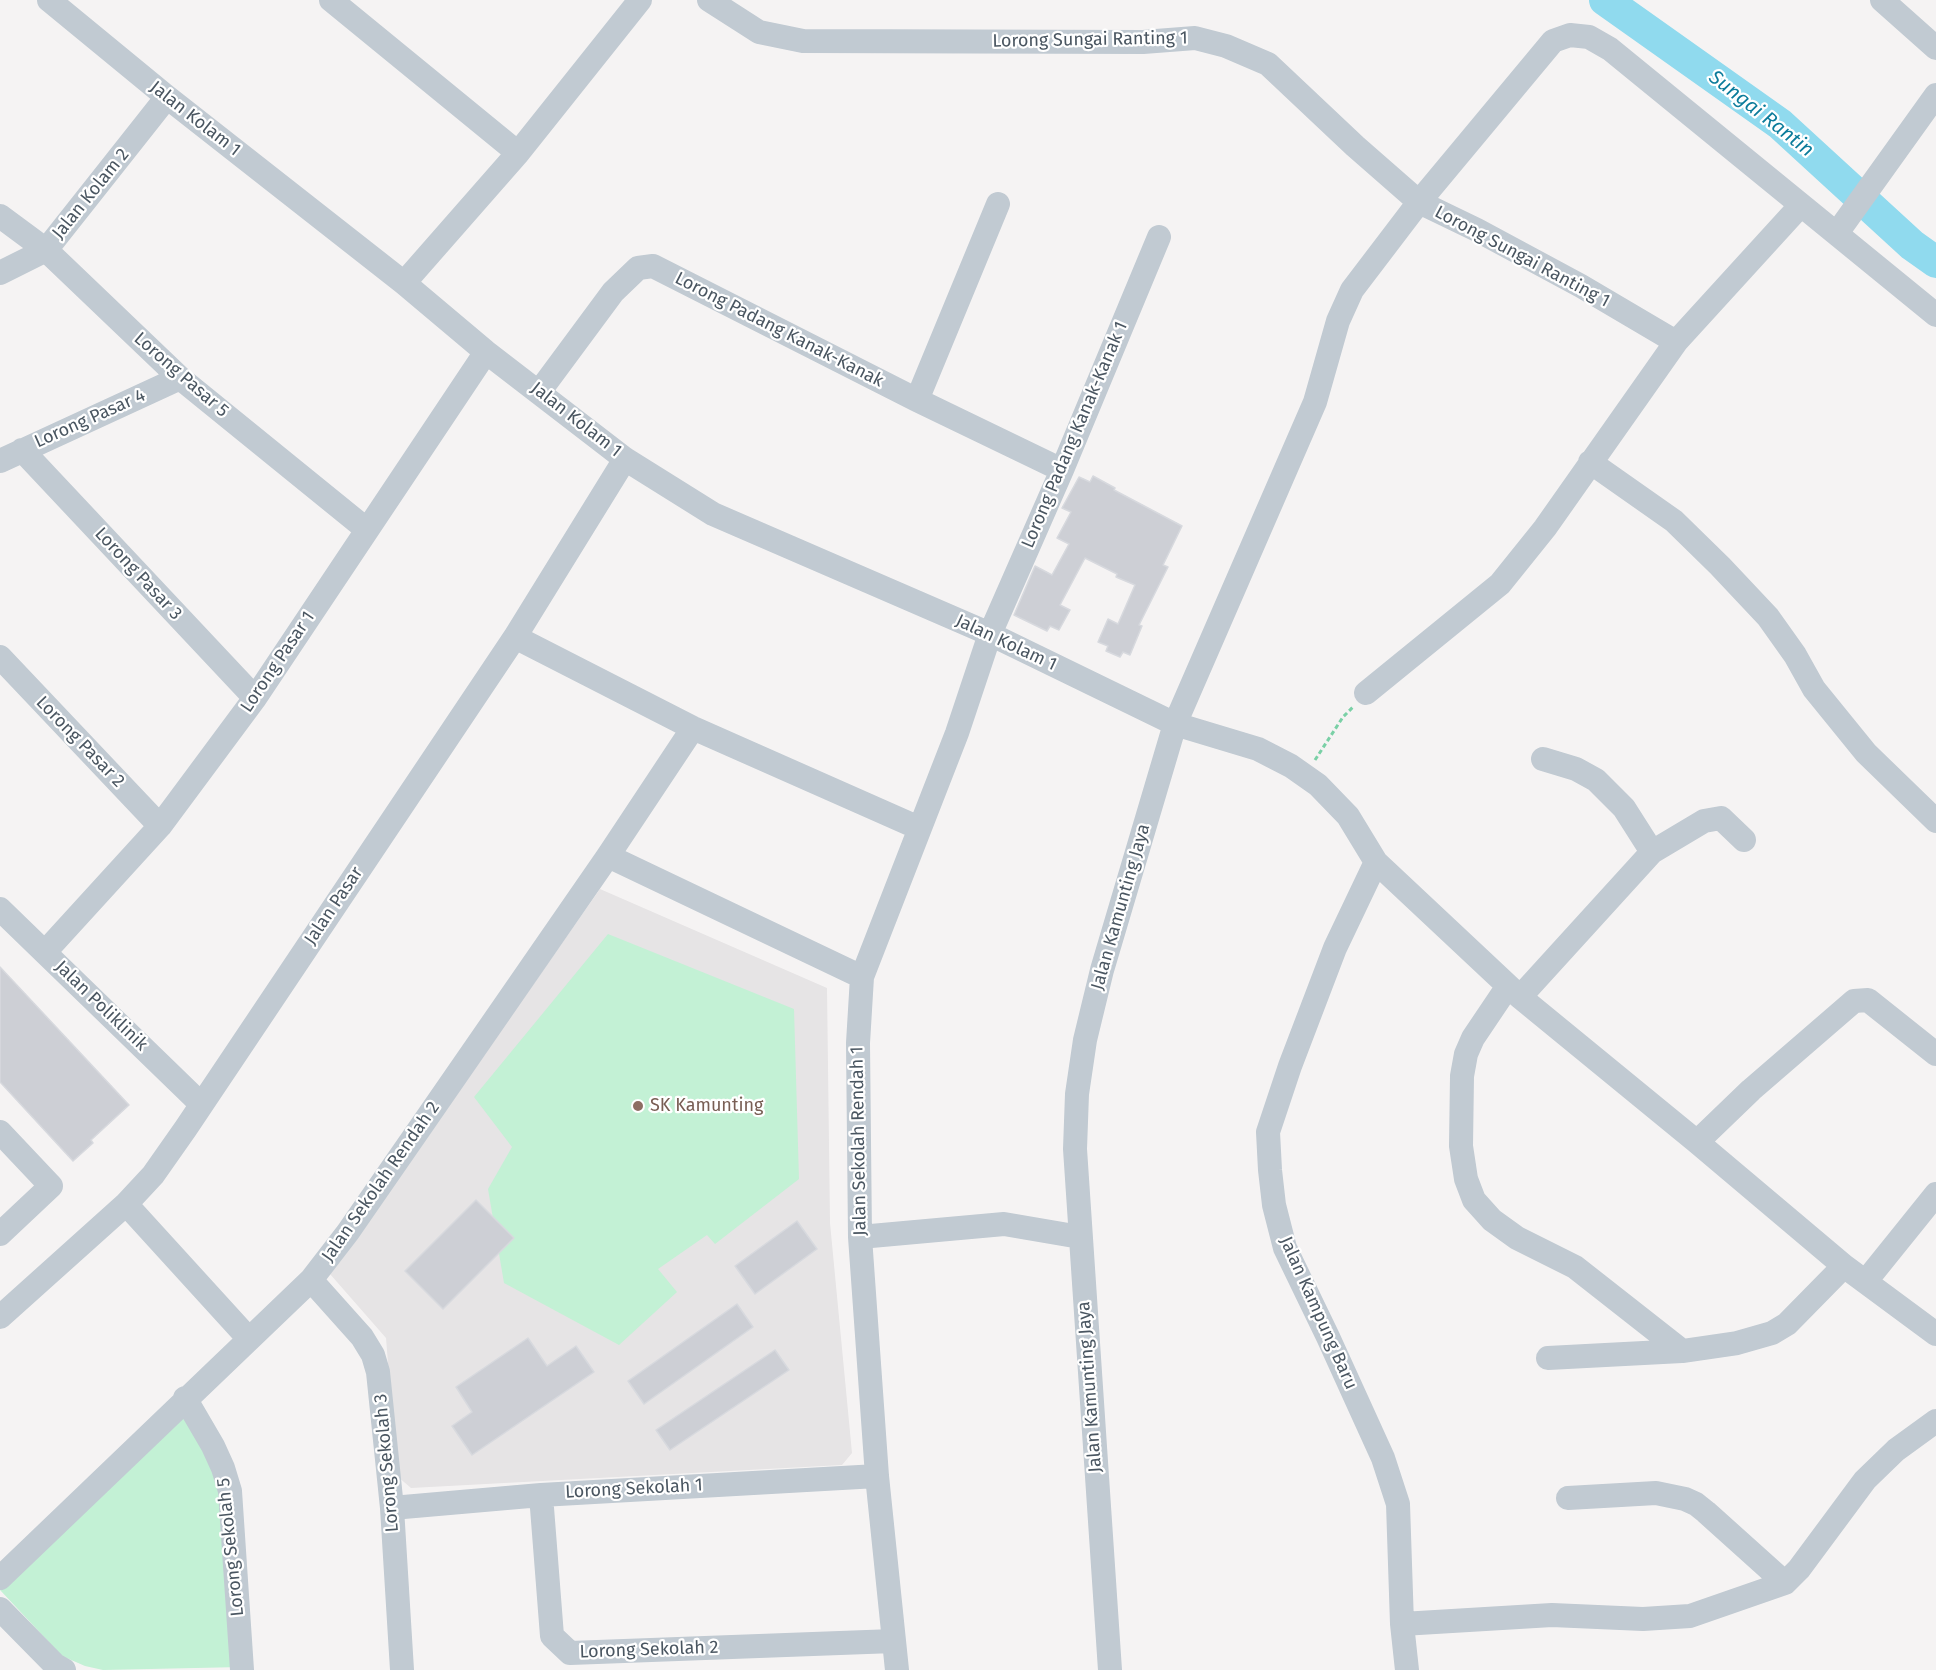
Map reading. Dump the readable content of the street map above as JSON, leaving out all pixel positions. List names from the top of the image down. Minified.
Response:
{"streets":{"street":["Lorong Sungai Ranting 1","Jalan Kolam 1","Jalan Kolam 2","Lorong Padang Kanak-Kanak","Lorong Pasar 5","Lorong Pasar 4","Lorong Padang Kanak-Kanak 1","Lorong Pasar 3","Lorong Pasar 1","Lorong Pasar 2","Jalan Pasar","Jalan Kamunting Jaya","Jalan Poliklinik","Jalan Sekolah Rendah 1","Jalan Sekolah Rendah 2","Jalan Kampung Baru","Lorong Sekolah 3","Lorong Sekolah 1","Lorong Sekolah 5","Lorong Sekolah 2"]},"crossings":[["Lorong Sungai Ranting 1","Jalan Kamunting Jaya"],["Jalan Kolam 1","Jalan Kolam 2"],["Jalan Kolam 1","Lorong Padang Kanak-Kanak"],["Jalan Kolam 1","Lorong Padang Kanak-Kanak 1"],["Jalan Kolam 1","Lorong Pasar 1"],["Jalan Kolam 1","Jalan Pasar"],["Jalan Kolam 1","Jalan Kamunting Jaya"],["Jalan Kolam 1","Jalan Sekolah Rendah 1"],["Jalan Kolam 1","Jalan Kampung Baru"],["Jalan Kolam 2","Lorong Pasar 5"],["Lorong Padang Kanak-Kanak","Lorong Padang Kanak-Kanak 1"],["Lorong Pasar 5","Lorong Pasar 4"],["Lorong Pasar 5","Lorong Pasar 1"],["Lorong Pasar 4","Lorong Pasar 3"],["Lorong Padang Kanak-Kanak 1","Jalan Sekolah Rendah 1"],["Lorong Pasar 3","Lorong Pasar 1"],["Lorong Pasar 1","Lorong Pasar 2"],["Lorong Pasar 1","Jalan Poliklinik"],["Jalan Pasar","Jalan Poliklinik"],["Jalan Sekolah Rendah 1","Lorong Sekolah 1"],["Jalan Sekolah Rendah 1","Lorong Sekolah 2"],["Jalan Sekolah Rendah 2","Lorong Sekolah 3"],["Jalan Sekolah Rendah 2","Lorong Sekolah 5"],["Lorong Sekolah 3","Lorong Sekolah 1"],["Lorong Sekolah 1","Lorong Sekolah 2"]],"water":["Sungai Rantin"],"places":["SK Kamunting"]}
